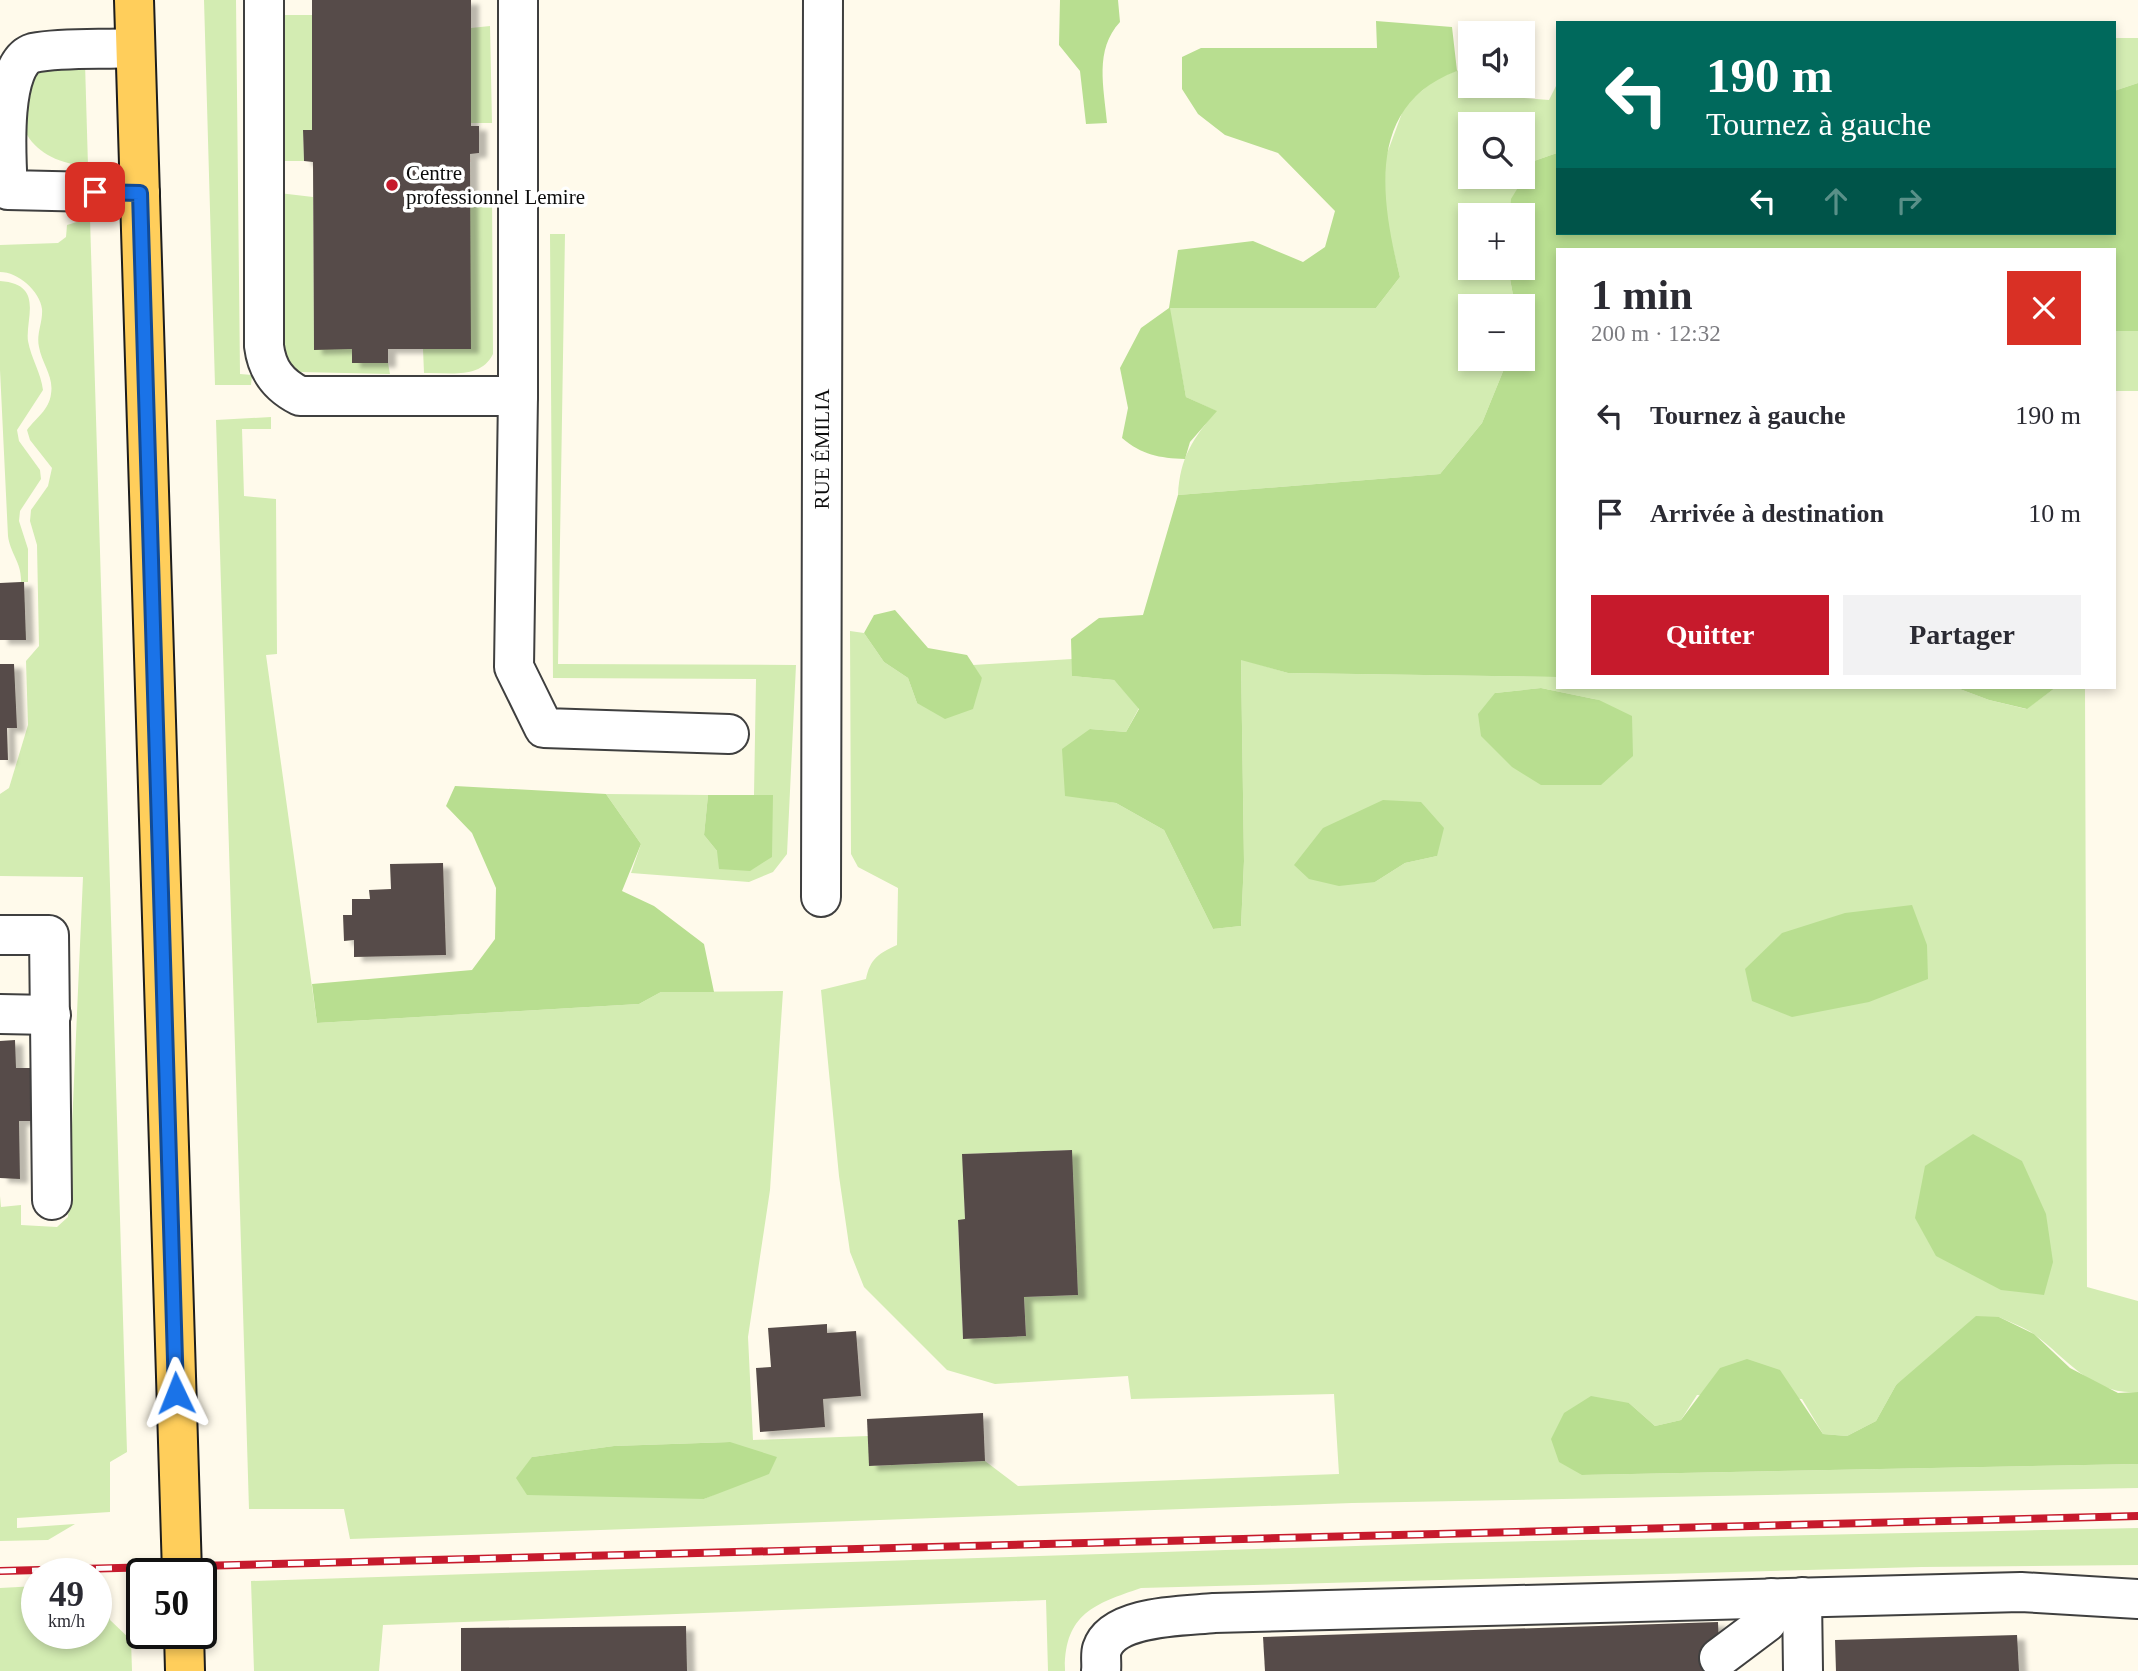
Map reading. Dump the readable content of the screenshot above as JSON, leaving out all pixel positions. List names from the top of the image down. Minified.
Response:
{"streets":{"street":["RUE ÉMILIA"]},"places":["Centre professionnel Lemire"],"page":{"map_buttons":["+","−"],"turn":["190 m","Tournez à gauche"],"heading":["1 min","200 m · 12:32"],"list":[{"name":"Tournez à gauche","value":"190 m"},{"name":"Arrivée à destination","value":"10 m"}],"buttons":["Quitter","Partager"],"speed":"49 km/h","limit":"50"}}
